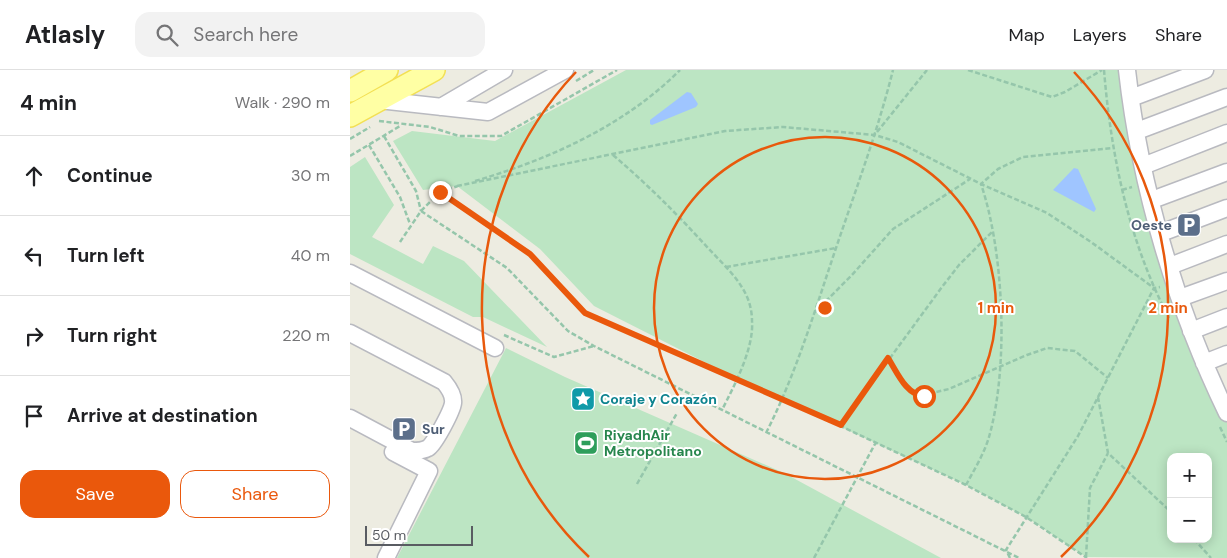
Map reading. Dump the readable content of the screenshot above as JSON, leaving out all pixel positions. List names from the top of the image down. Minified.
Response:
{"places":{"parking":["Oeste","Sur"],"place":["Coraje y Corazón"],"sports":["RiyadhAir Metropolitano"]},"scale_bar":"50 m","page":{"header":"Atlasly","search":"Search here","nav":["Map","Layers","Share"],"heading":["4 min","Walk · 290 m"],"list":[["Continue","30 m"],["Turn left","40 m"],["Turn right","220 m"],"Arrive at destination"],"map_buttons":["+","−"],"buttons":["Save","Share"],"scale":"50 m"},"rings":["1 min","2 min"]}
